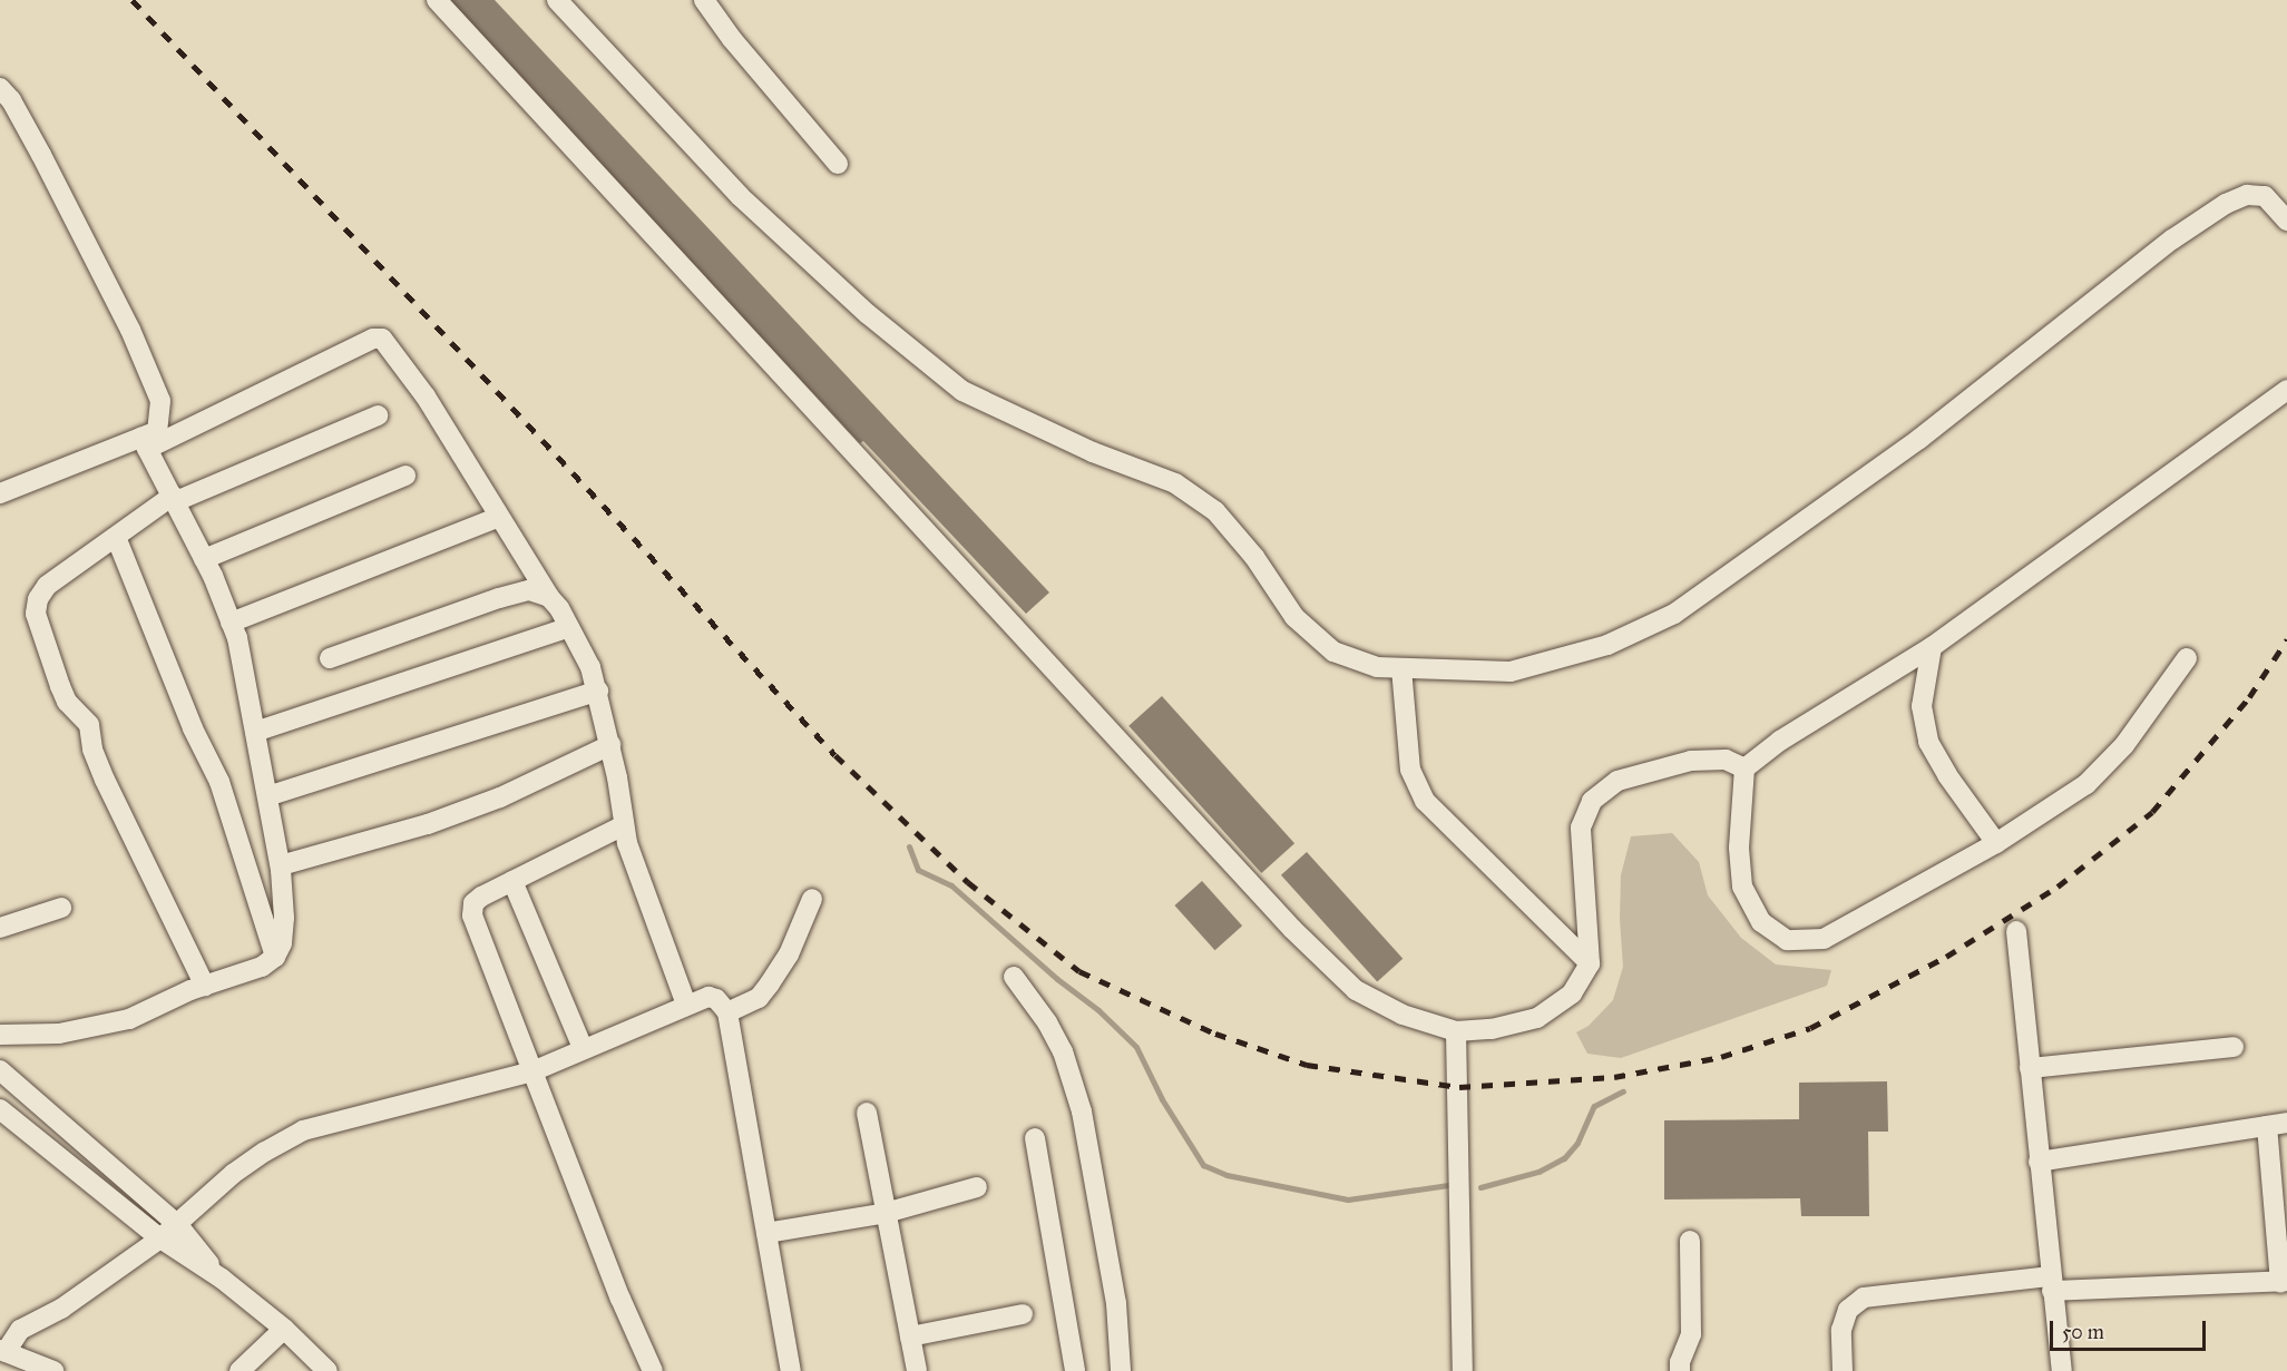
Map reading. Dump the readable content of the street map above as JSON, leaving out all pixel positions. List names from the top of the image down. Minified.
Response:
{"scale_bar":"50 m"}
